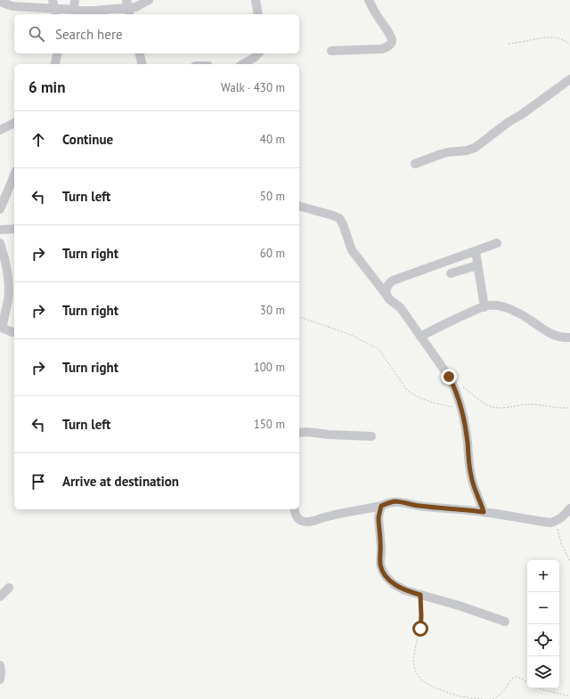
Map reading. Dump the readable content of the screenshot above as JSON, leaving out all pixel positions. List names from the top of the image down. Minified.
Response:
{"page":{"search":"Search here","heading":["6 min","Walk · 430 m"],"list":[["Continue","40 m"],["Turn left","50 m"],["Turn right","60 m"],["Turn right","30 m"],["Turn right","100 m"],["Turn left","150 m"],"Arrive at destination"],"map_buttons":["+","−"]}}
